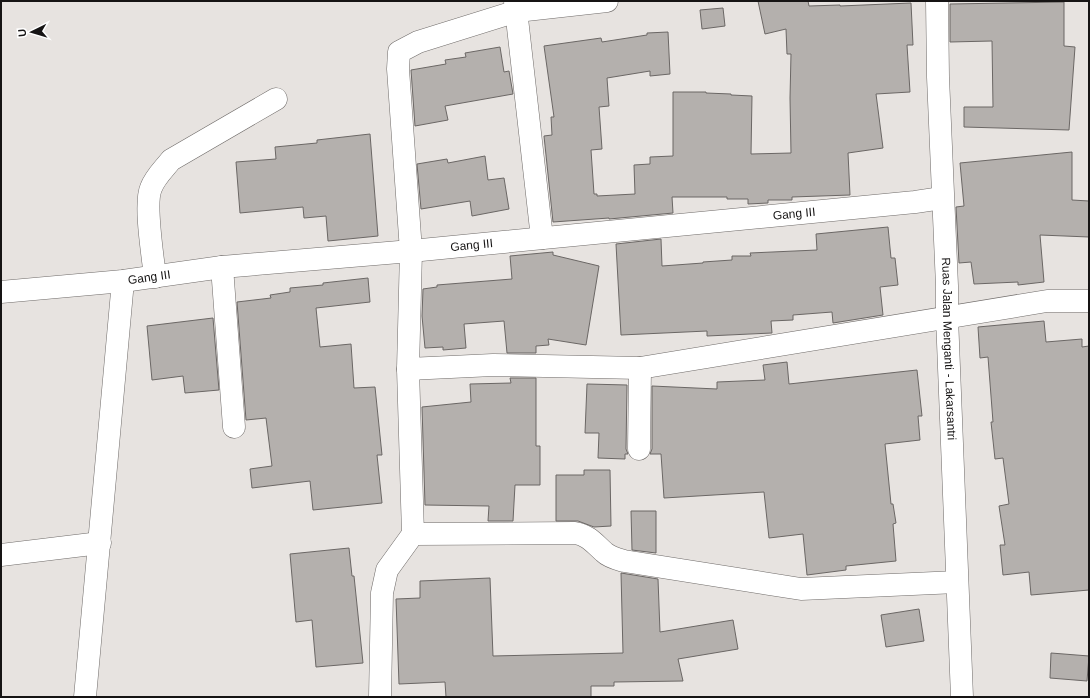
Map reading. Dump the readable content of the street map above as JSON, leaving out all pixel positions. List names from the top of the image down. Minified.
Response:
{"streets":{"street":["Gang III","Ruas Jalan Menganti - Lakarsantri"]},"crossings":[["Gang III","Ruas Jalan Menganti - Lakarsantri"]],"north":"left"}
